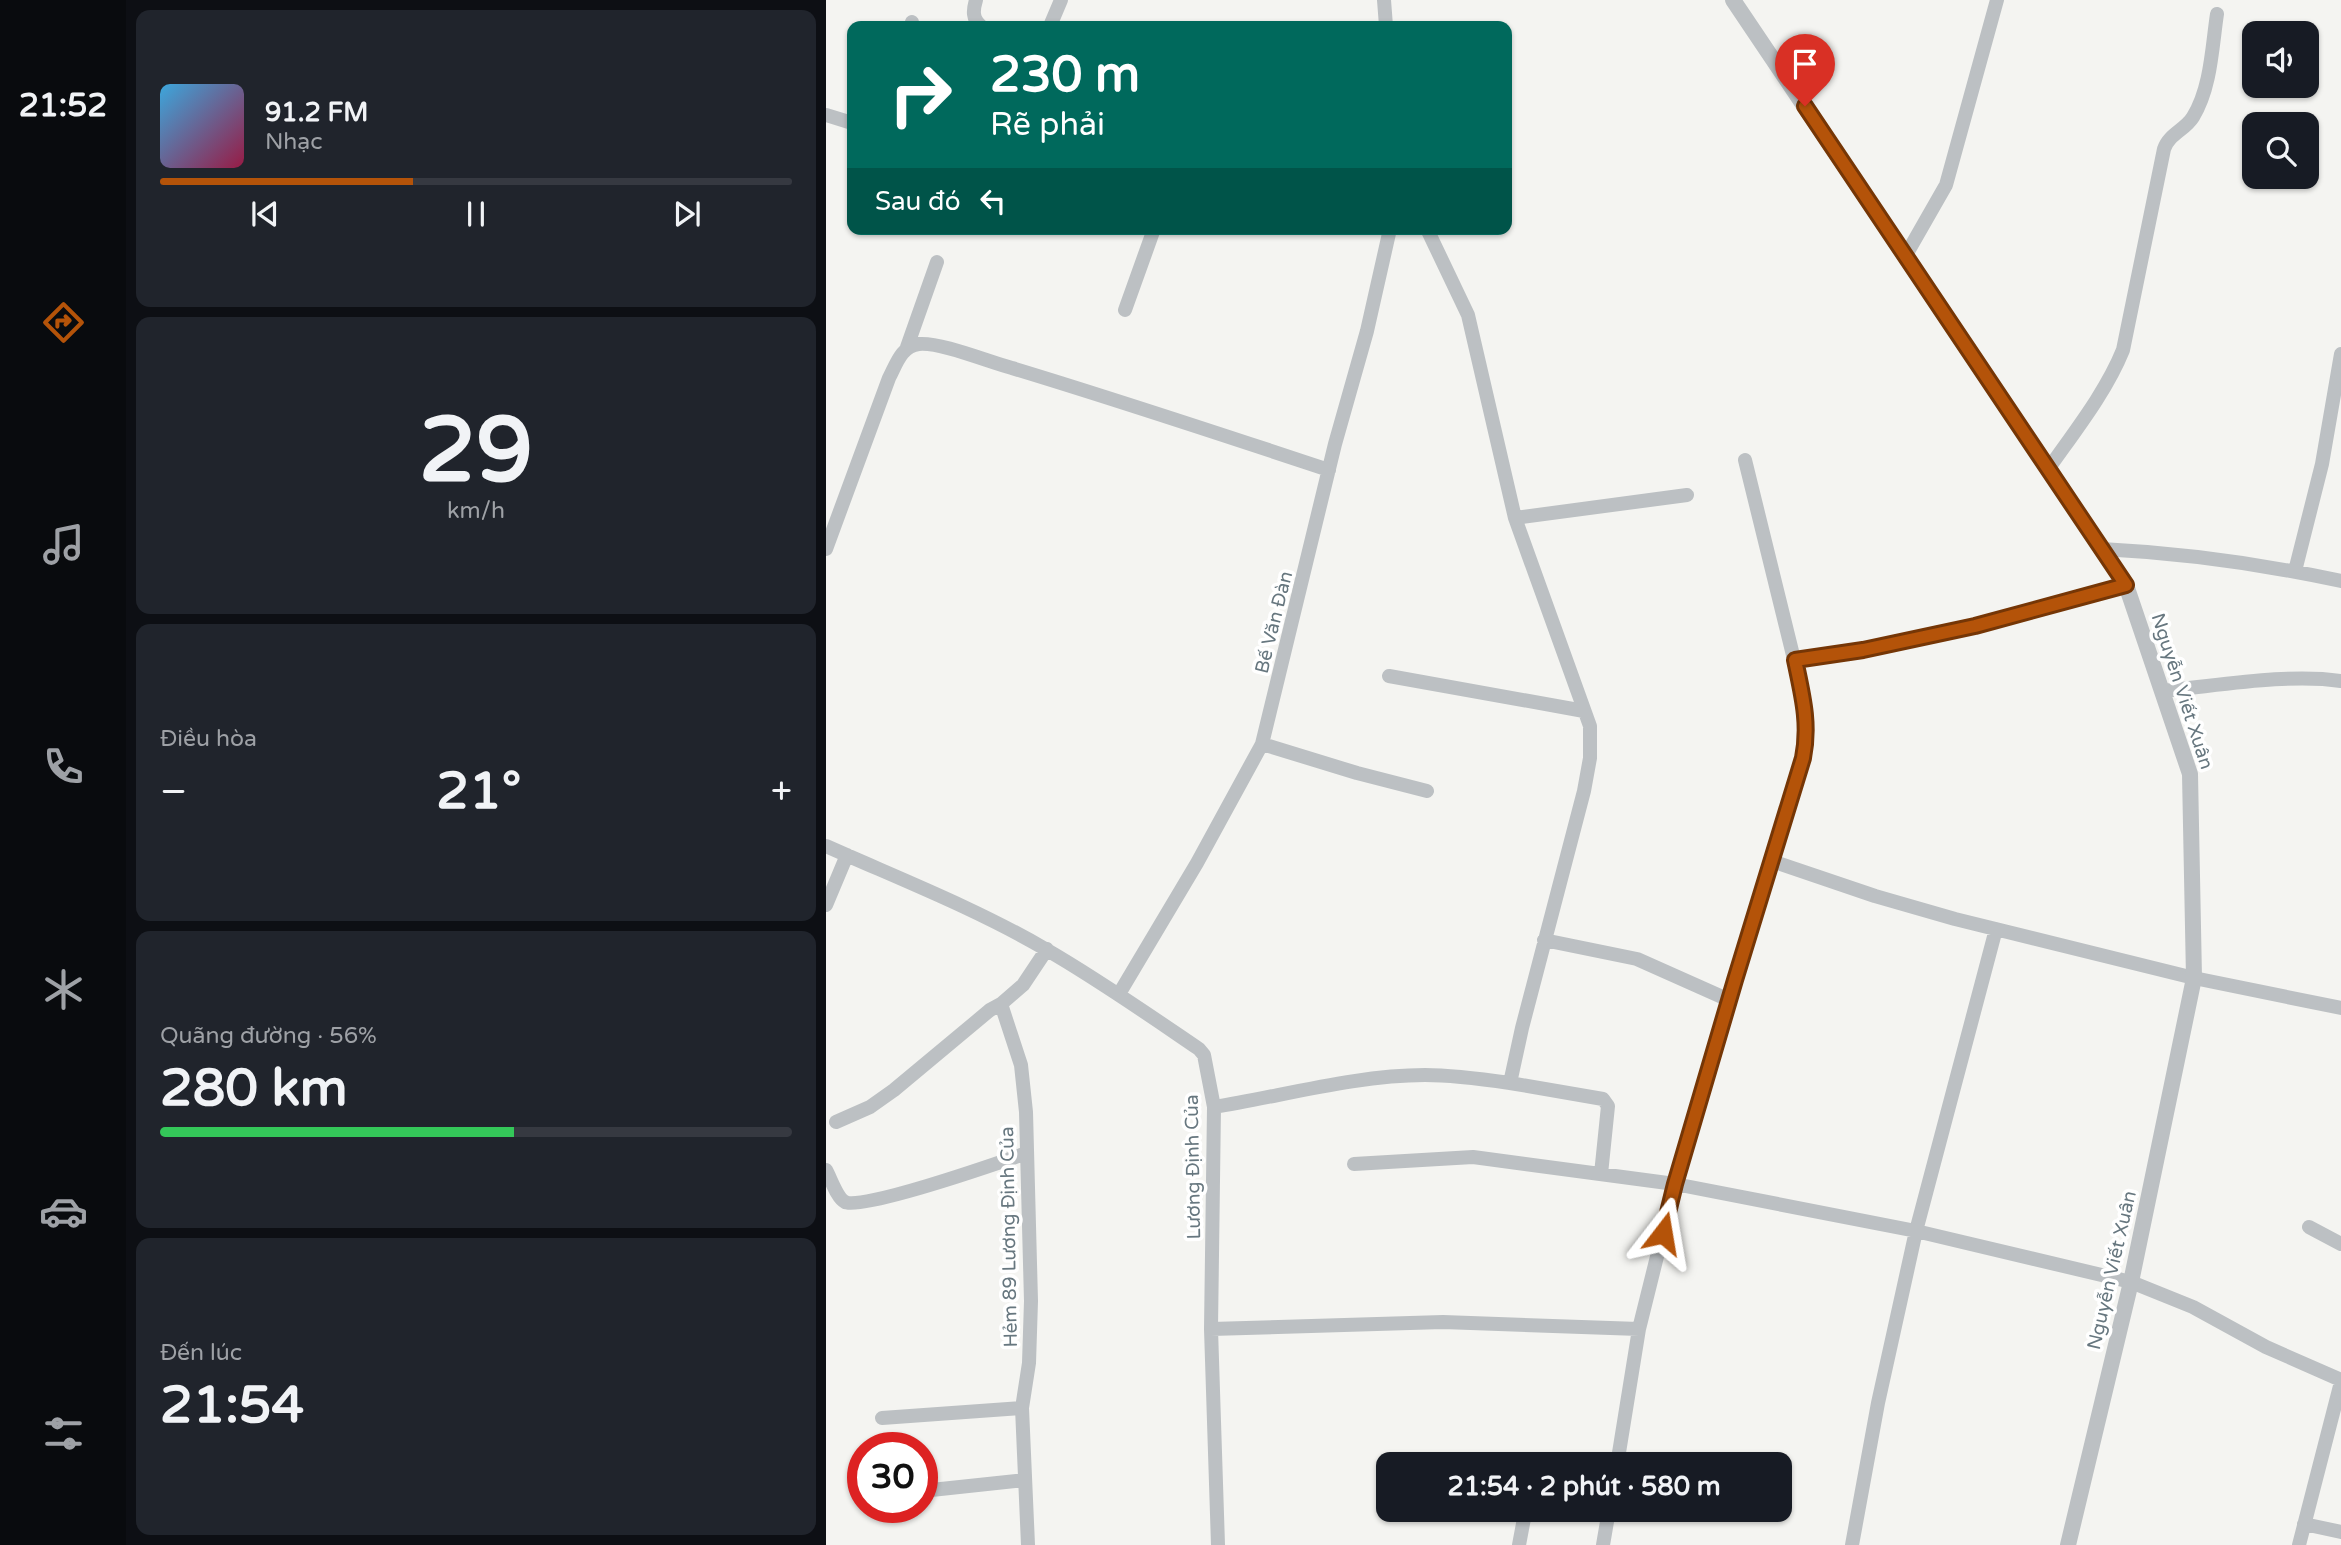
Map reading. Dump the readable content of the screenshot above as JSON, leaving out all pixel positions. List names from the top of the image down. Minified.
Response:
{"streets":{"street":["Bế Văn Đàn","Nguyễn Viết Xuân","Lương Định Của","Hẻm 89 Lương Định Của"]},"crossings":[["Bế Văn Đàn","Lương Định Của"]],"page":{"tabs":"21:52","turn":["230 m","Rẽ phải"],"song":["91.2 FM","Nhạc"],"then":"Sau đó","tile":[["29","km/h"],"Điều hòa",["Quãng đường · 56%","280 km"],["Đến lúc","21:54"]],"heat":["−","21°","+"],"limit":"30","trip":"21:54 · 2 phút · 580 m"}}
